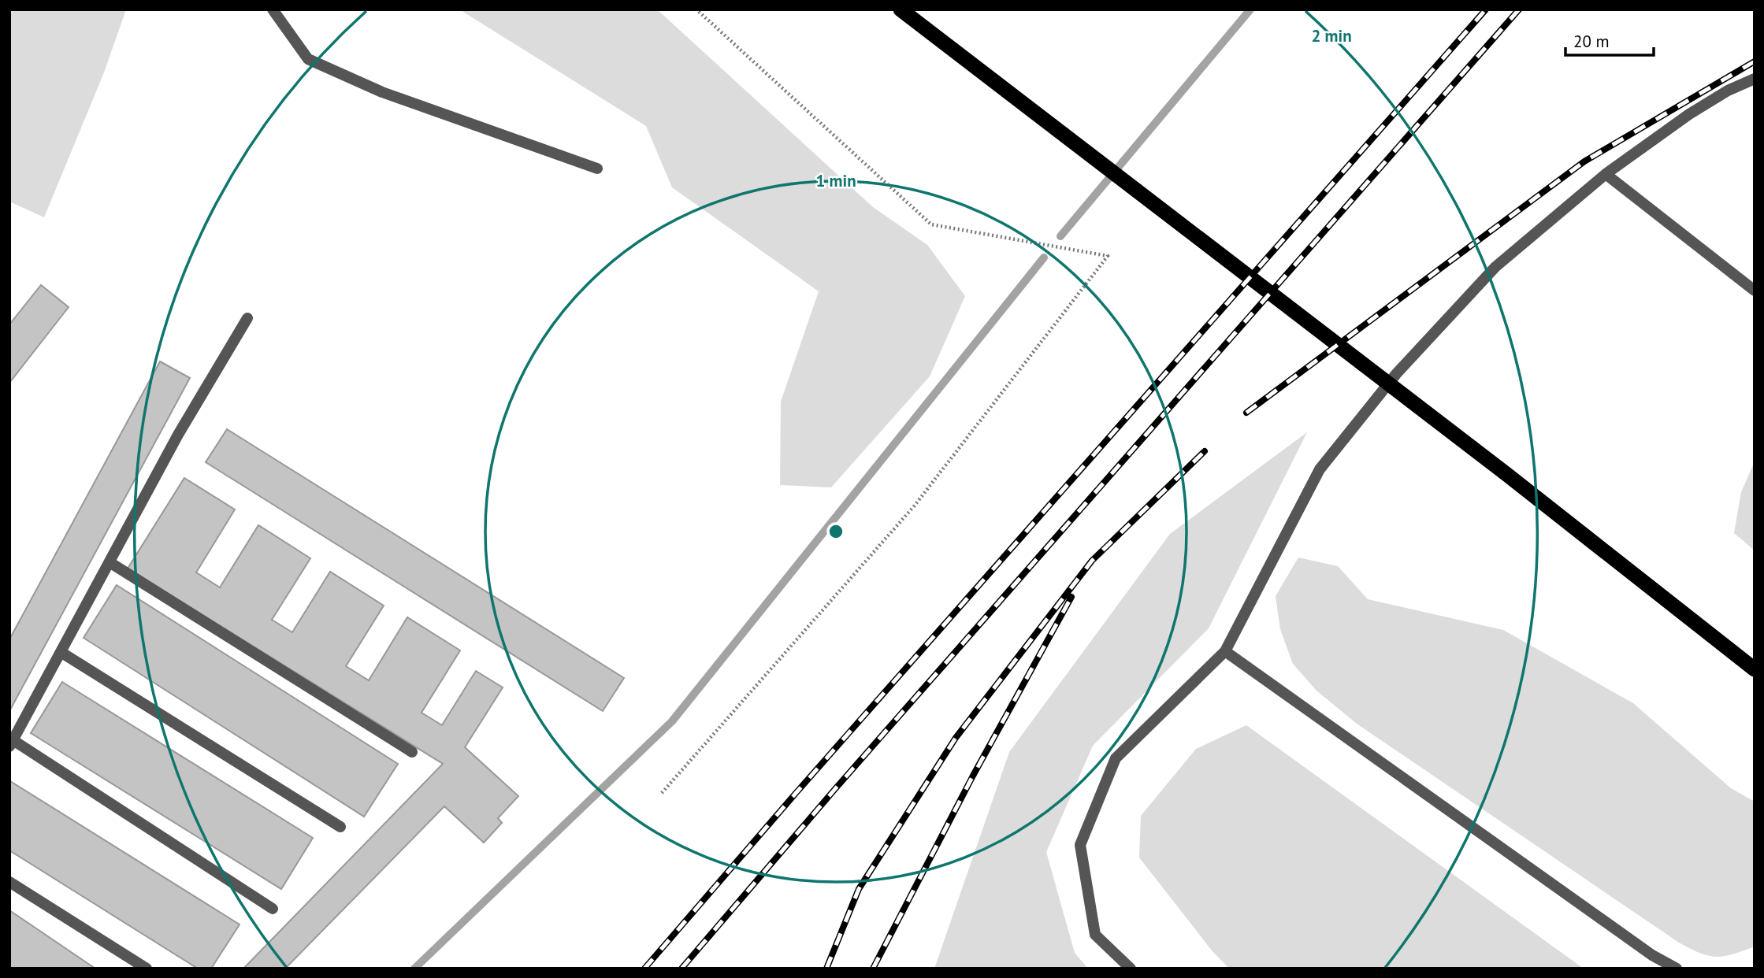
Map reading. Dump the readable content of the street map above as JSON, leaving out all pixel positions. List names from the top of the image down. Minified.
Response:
{"scale_bar":"20 m","rings":["2 min","1 min"]}
